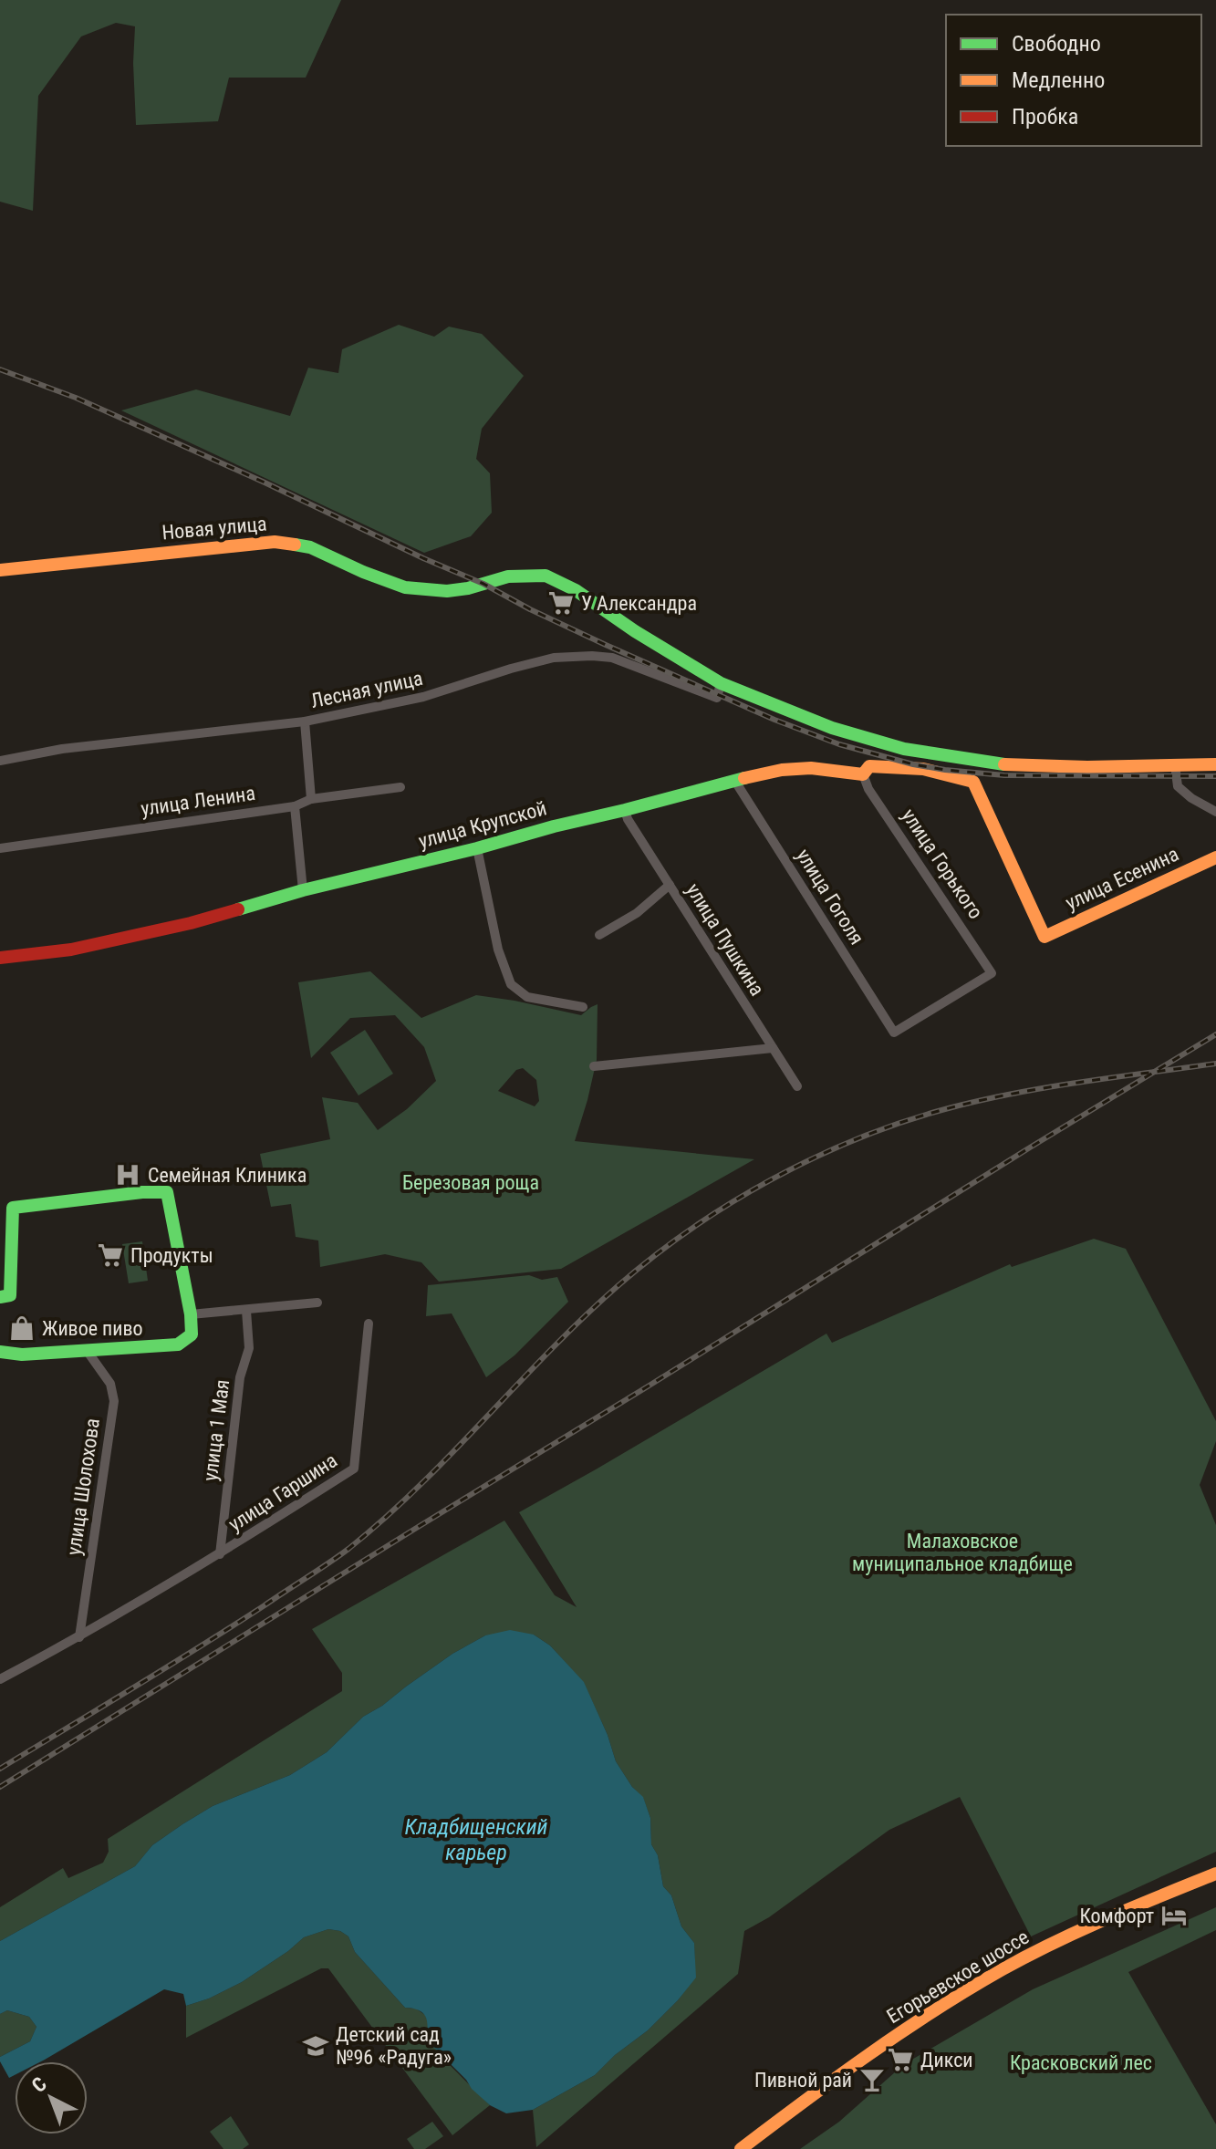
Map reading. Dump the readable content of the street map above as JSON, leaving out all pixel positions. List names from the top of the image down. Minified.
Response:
{"streets":{"street":["Новая улица","Лесная улица","улица Ленина","улица Крупской","улица Горького","улица Есенина","улица Гоголя","улица Пушкина","улица 1 Мая","улица Шолохова","улица Гаршина","Егорьевское шоссе"]},"crossings":[["Новая улица","Лесная улица"],["улица Крупской","улица Горького"],["улица Крупской","улица Есенина"],["улица Крупской","улица Гоголя"],["улица Крупской","улица Пушкина"],["улица Горького","улица Гоголя"],["улица 1 Мая","улица Гаршина"]],"water":["Кладбищенский карьер"],"parks":["Березовая роща","Малаховское муниципальное кладбище","Красковский лес"],"places":{"supermarket":["У Александра","Продукты","Дикси"],"hospital":["Семейная Клиника"],"shop":["Живое пиво"],"hotel":["Комфорт"],"school or university":["Детский сад №96 «Радуга»"],"bar":["Пивной рай"]},"legend":["Свободно","Медленно","Пробка"],"north":"top left"}
